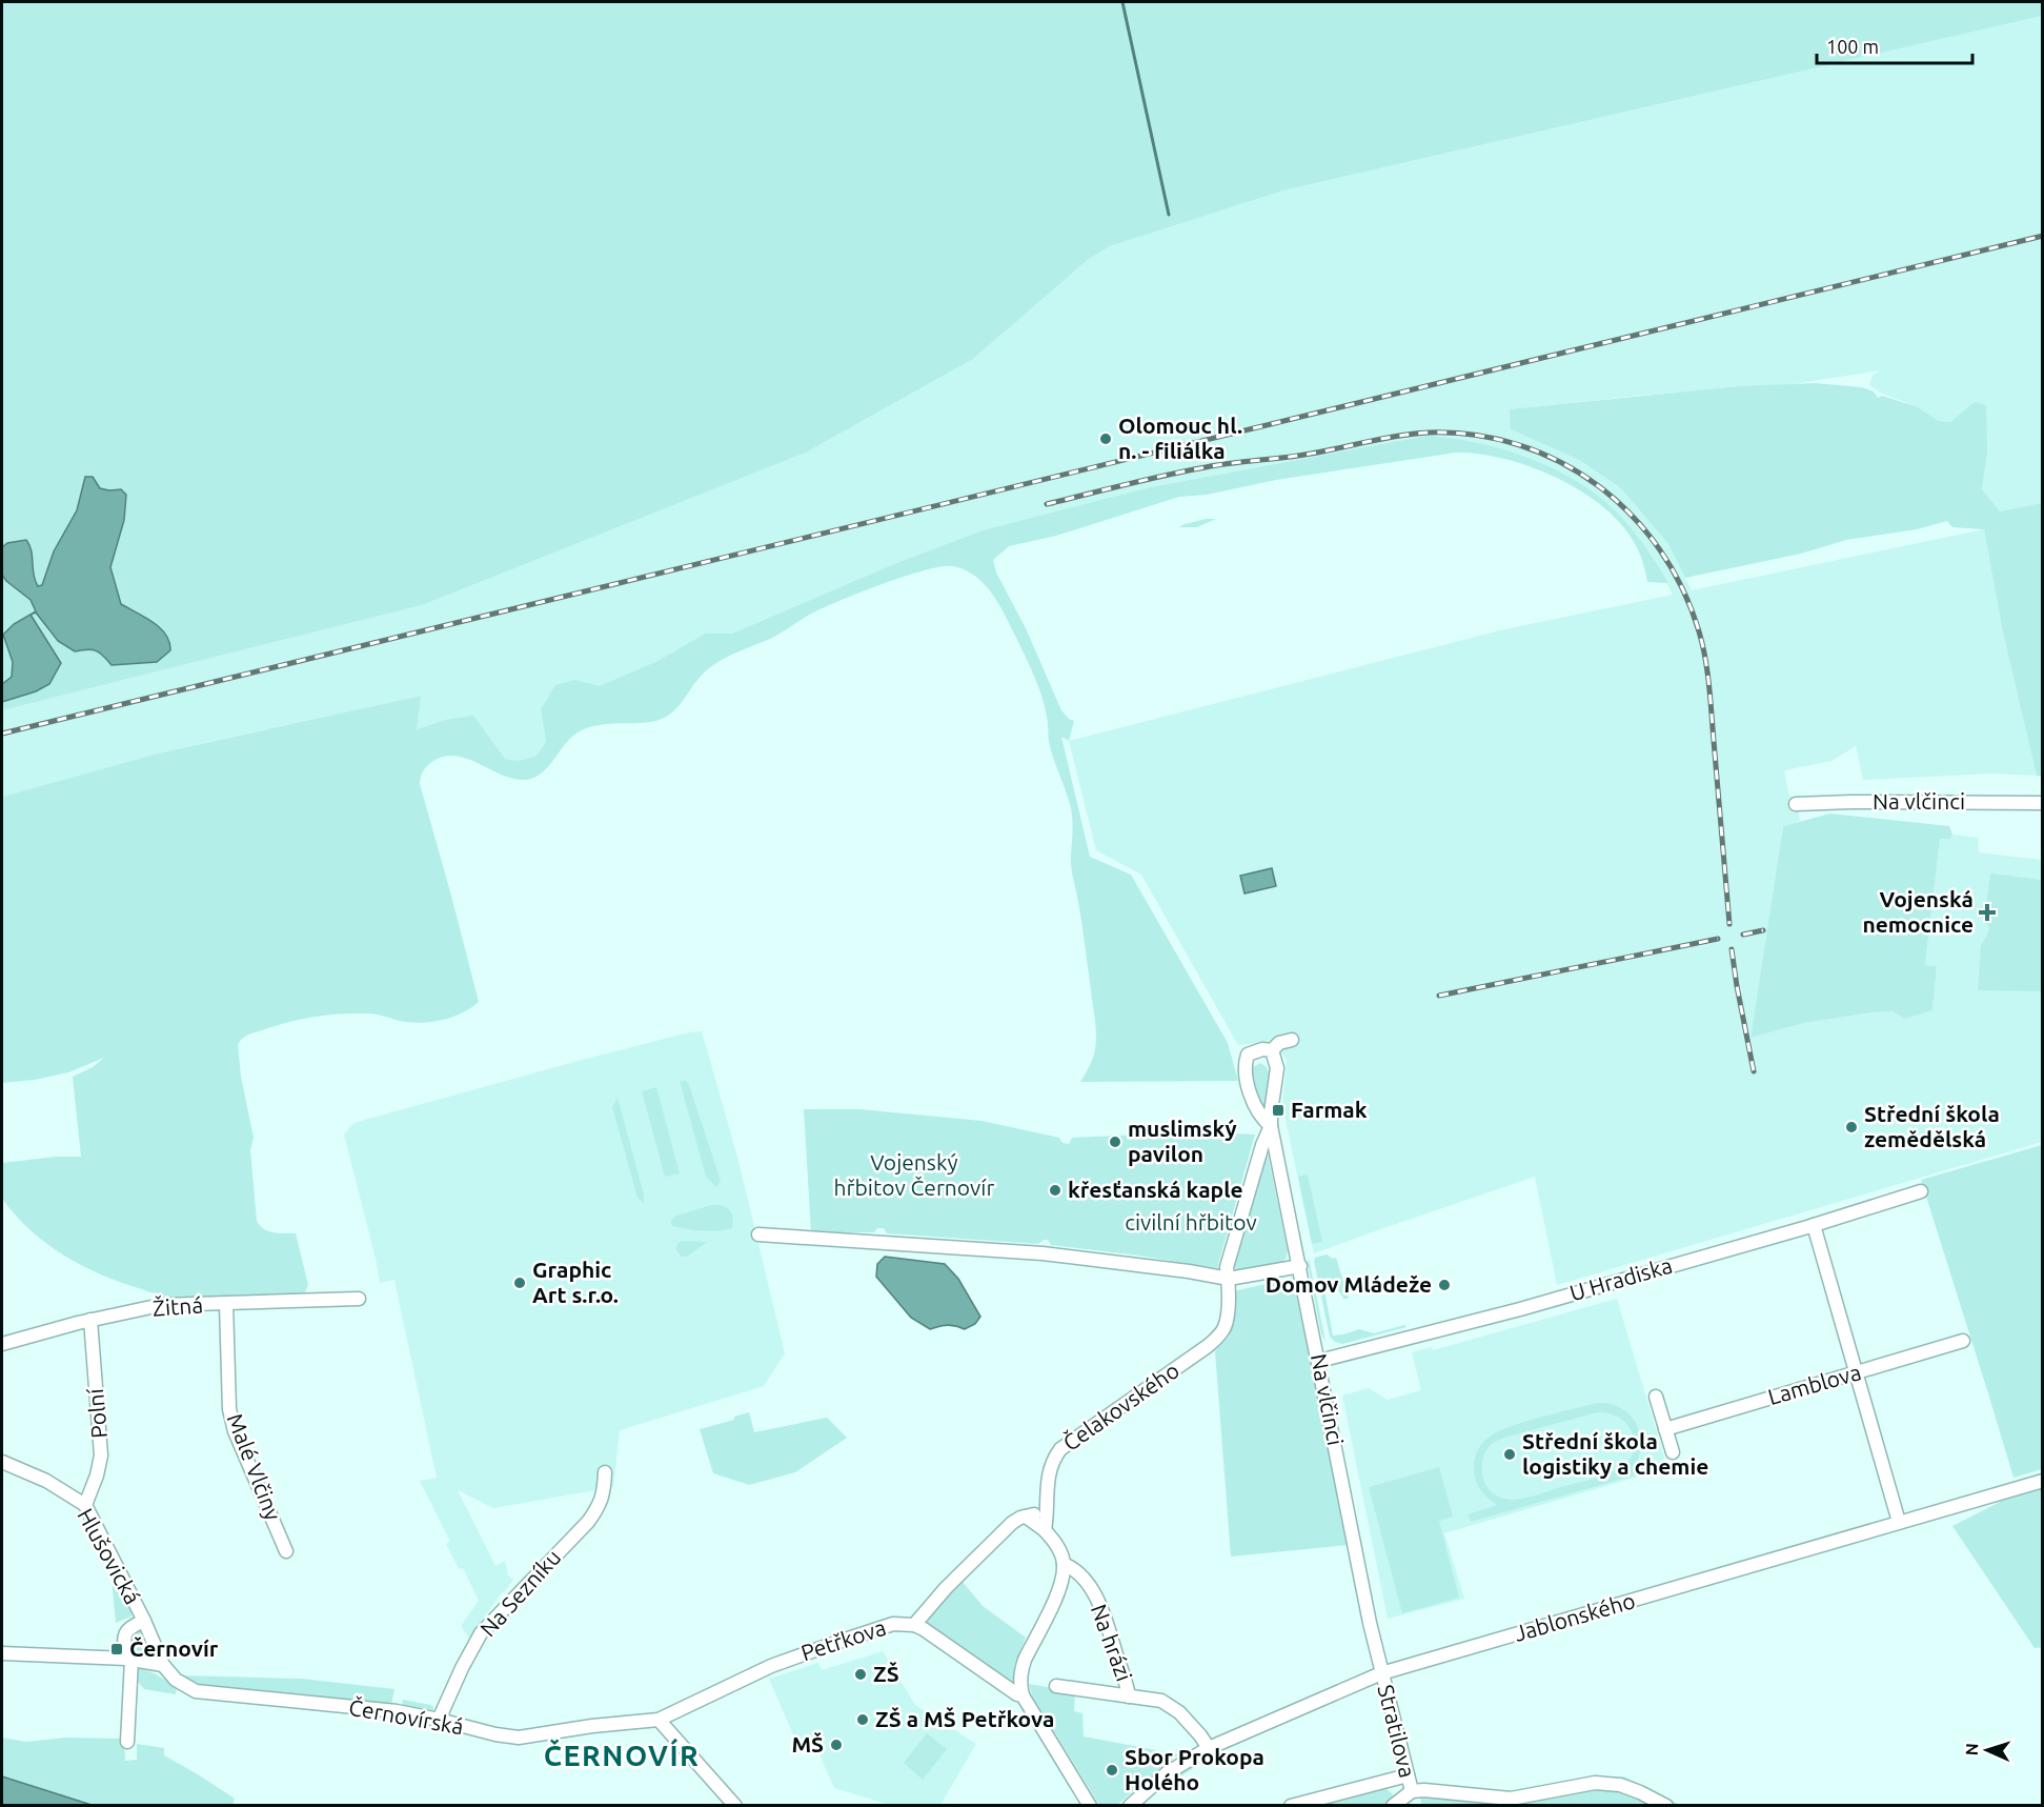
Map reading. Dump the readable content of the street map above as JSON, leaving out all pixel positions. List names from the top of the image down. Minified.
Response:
{"streets":{"street":["Na vlčinci","U Hradiska","Žitná","Lamblova","Čelakovského","Polní","Malé Vlčiny","Hlušovická","Na Sezníku","Jablonského","Petřkova","Na hrázi","Černovírská","Stratilova"]},"crossings":[["Na vlčinci","U Hradiska"],["Na vlčinci","Čelakovského"],["Na vlčinci","Jablonského"],["Na vlčinci","Stratilova"],["Žitná","Polní"],["Žitná","Malé Vlčiny"],["Polní","Hlušovická"],["Hlušovická","Černovírská"],["Na Sezníku","Černovírská"],["Jablonského","Stratilova"],["Petřkova","Černovírská"]],"districts":["ČERNOVÍR"],"parks":["Vojenský hřbitov Černovír","civilní hřbitov"],"places":{"other":["Olomouc hl. n. - filiálka","Střední škola zemědělská","muslimský pavilon","křesťanská kaple","Graphic Art s.r.o.","Domov Mládeže","Střední škola logistiky a chemie","ZŠ","ZŠ a MŠ Petřkova","MŠ","Sbor Prokopa Holého"],"health":["Vojenská nemocnice"],"transit":["Farmak","Černovír"]},"scale_bar":"100 m","north":"left"}
